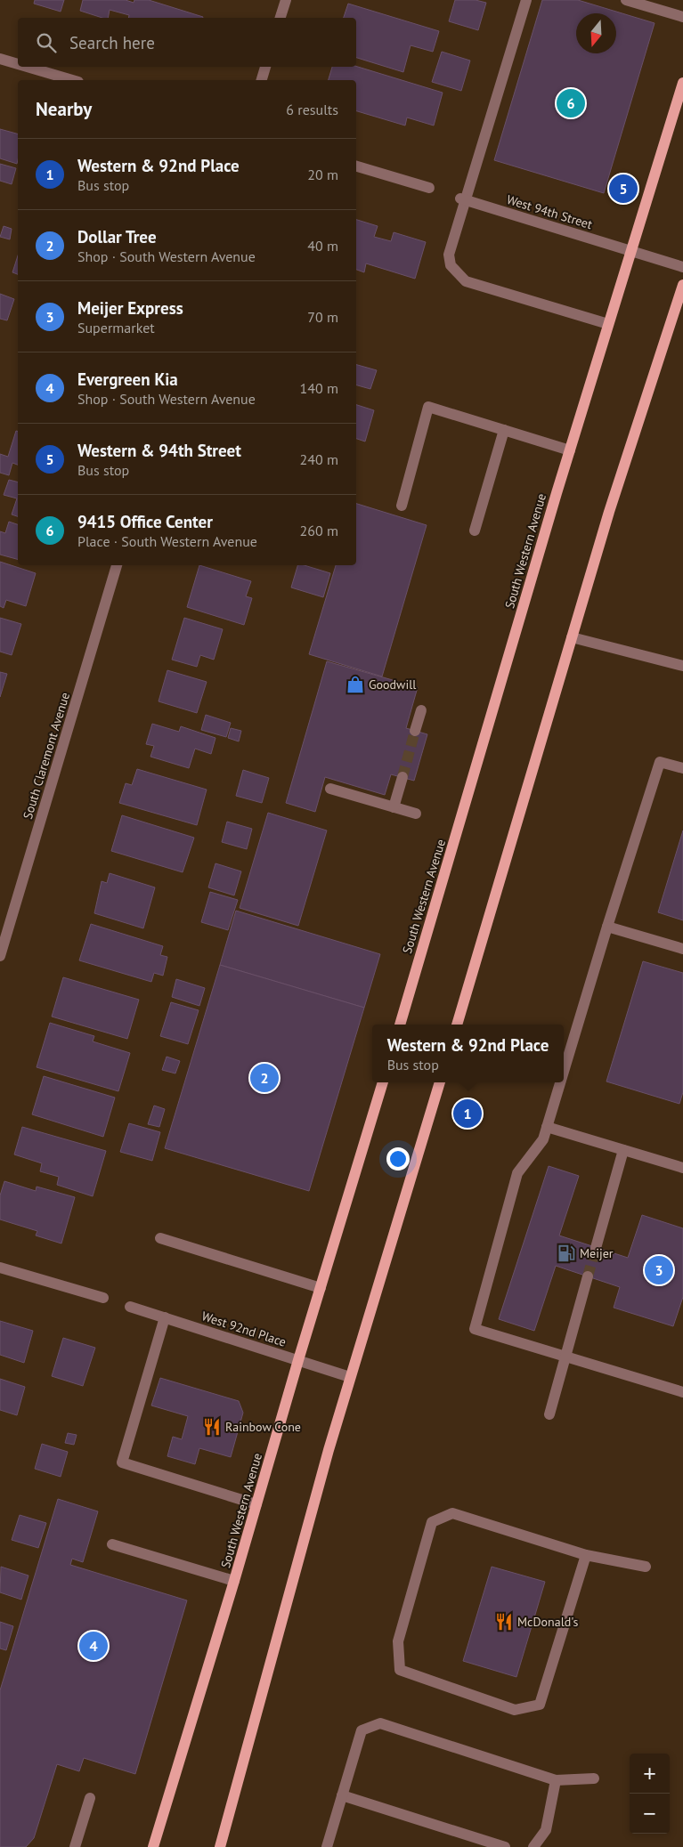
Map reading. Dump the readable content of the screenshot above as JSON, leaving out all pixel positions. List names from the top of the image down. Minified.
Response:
{"streets":{"main road":["South Western Avenue"],"street":["West 94th Street","South Claremont Avenue","West 92nd Place"]},"crossings":[["West 94th Street","South Western Avenue"],["South Western Avenue","West 92nd Place"]],"places":{"shop":["Goodwill"],"fuel station":["Meijer"],"restaurant":["Rainbow Cone","McDonald's"]},"north":"bottom","page":{"search":"Search here","heading":["Nearby","6 results"],"pins":["6","5","2","1","3","4"],"list":[{"mark":"1","name":"Western & 92nd Place","note":"Bus stop","value":"20 m"},{"mark":"2","name":"Dollar Tree","note":"Shop · South Western Avenue","value":"40 m"},{"mark":"3","name":"Meijer Express","note":"Supermarket","value":"70 m"},{"mark":"4","name":"Evergreen Kia","note":"Shop · South Western Avenue","value":"140 m"},{"mark":"5","name":"Western & 94th Street","note":"Bus stop","value":"240 m"},{"mark":"6","name":"9415 Office Center","note":"Place · South Western Avenue","value":"260 m"}],"popup":["Western & 92nd Place","Bus stop"],"map_buttons":["+","−"]}}
